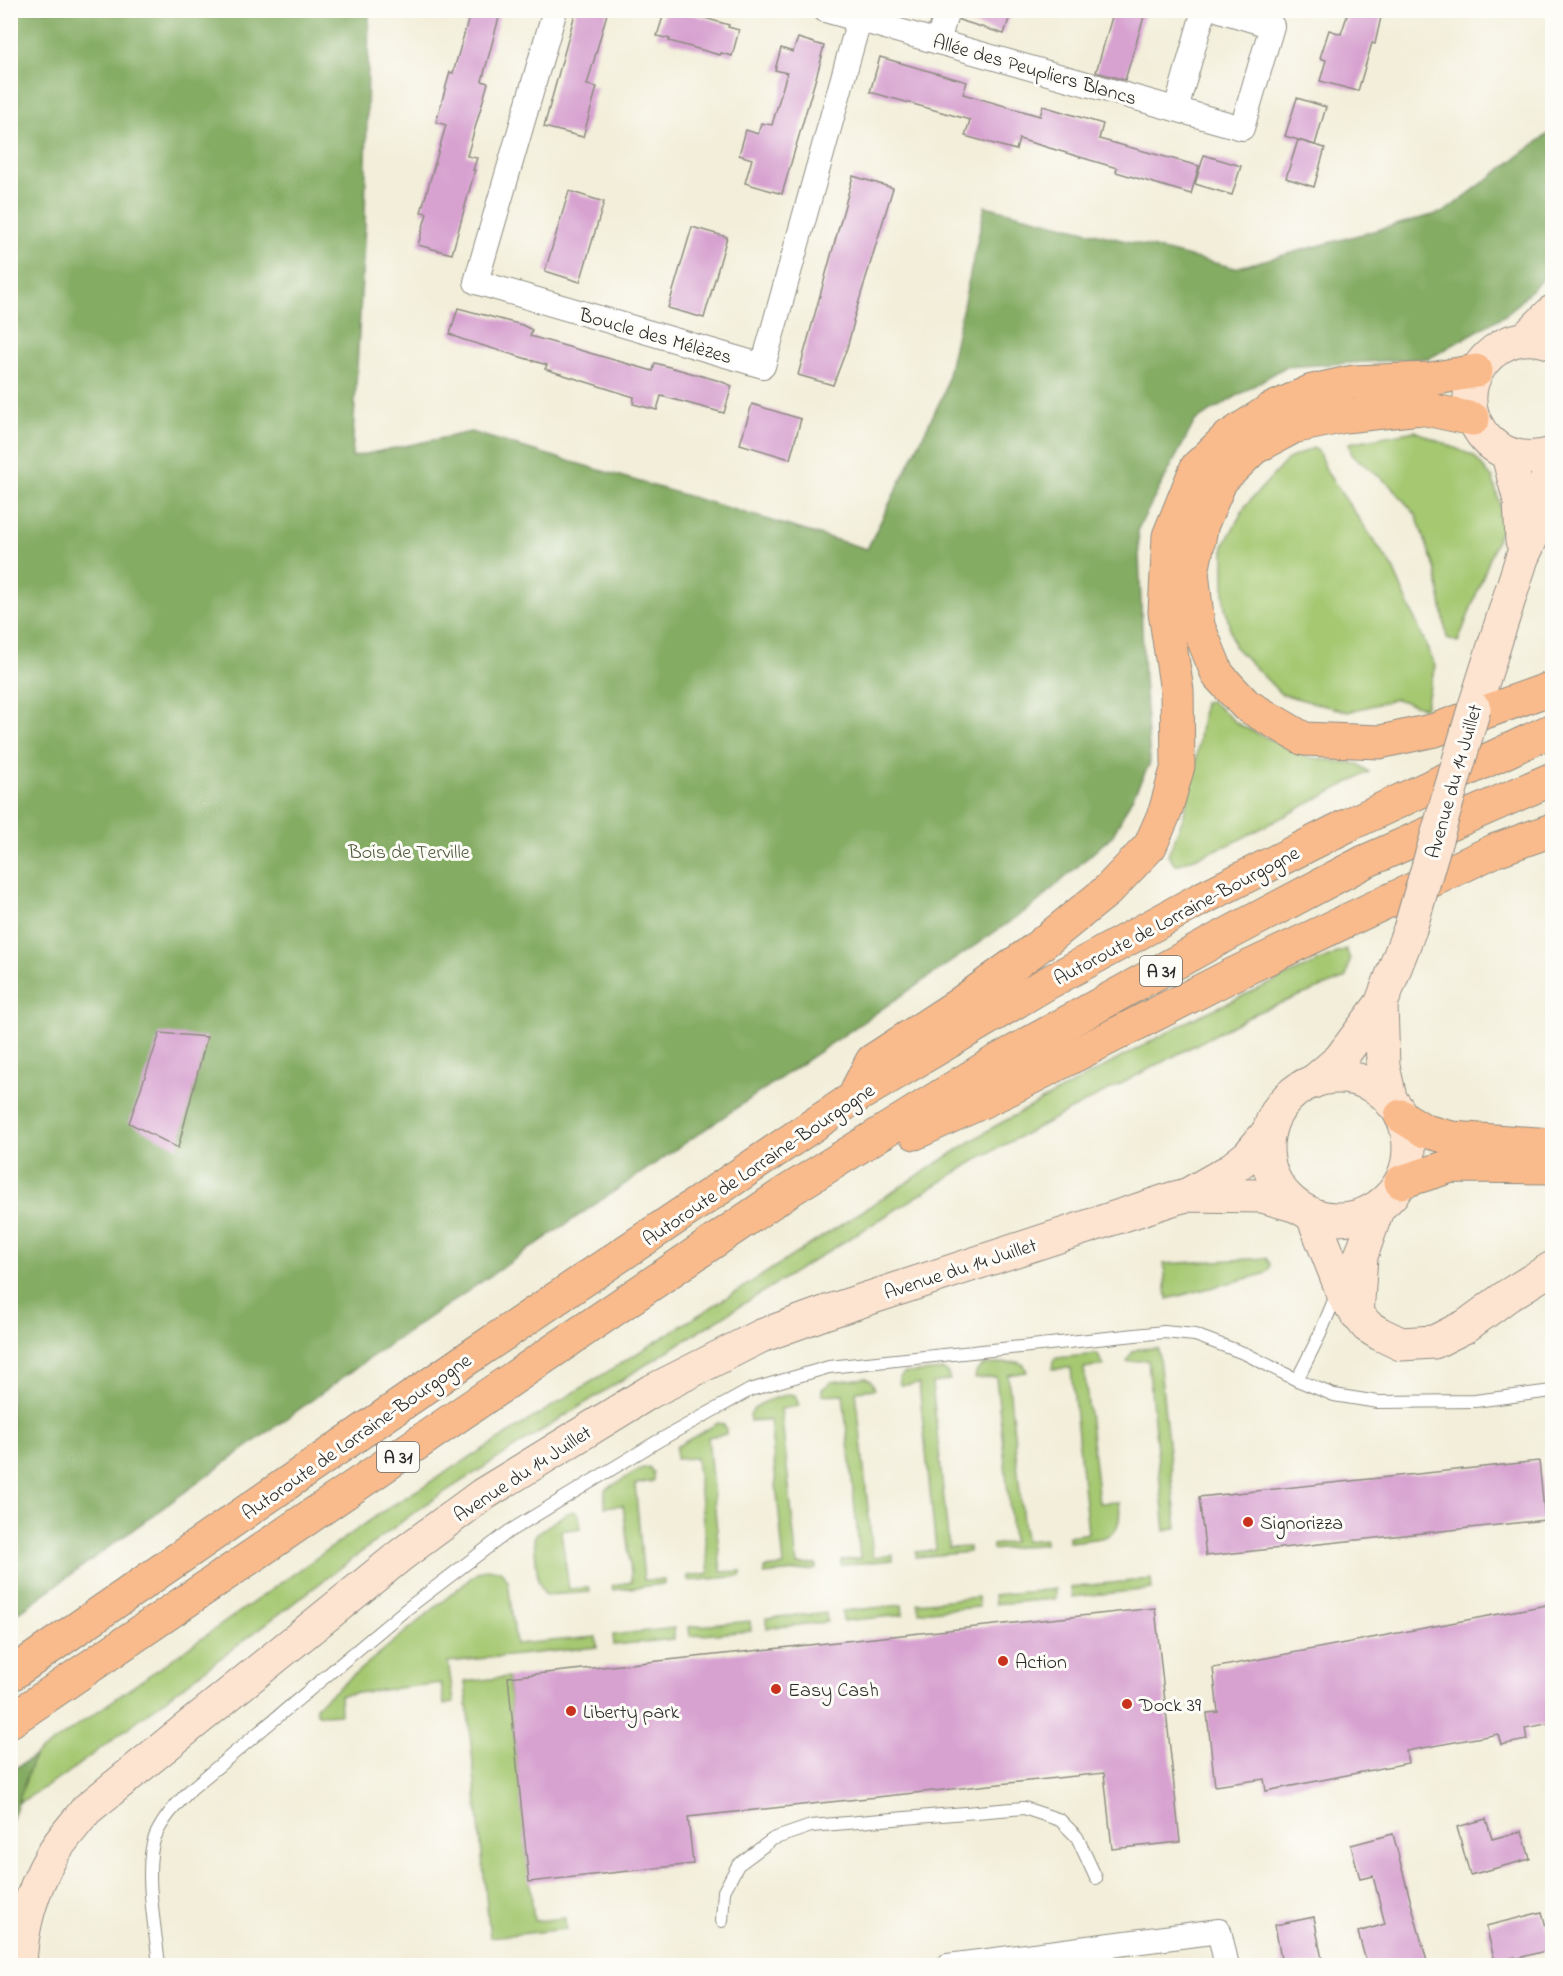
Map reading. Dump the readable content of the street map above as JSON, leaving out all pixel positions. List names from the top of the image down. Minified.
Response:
{"streets":{"highway":["Autoroute de Lorraine-Bourgogne","A 31"],"main road":["Avenue du 14 Juillet"],"street":["Allée des Peupliers Blancs","Boucle des Mélèzes"]},"crossings":[["Allée des Peupliers Blancs","Boucle des Mélèzes"],["Avenue du 14 Juillet","Autoroute de Lorraine-Bourgogne"]],"parks":["Bois de Terville"],"places":["Signorizza","Action","Easy Cash","Dock 39","Liberty park"]}
